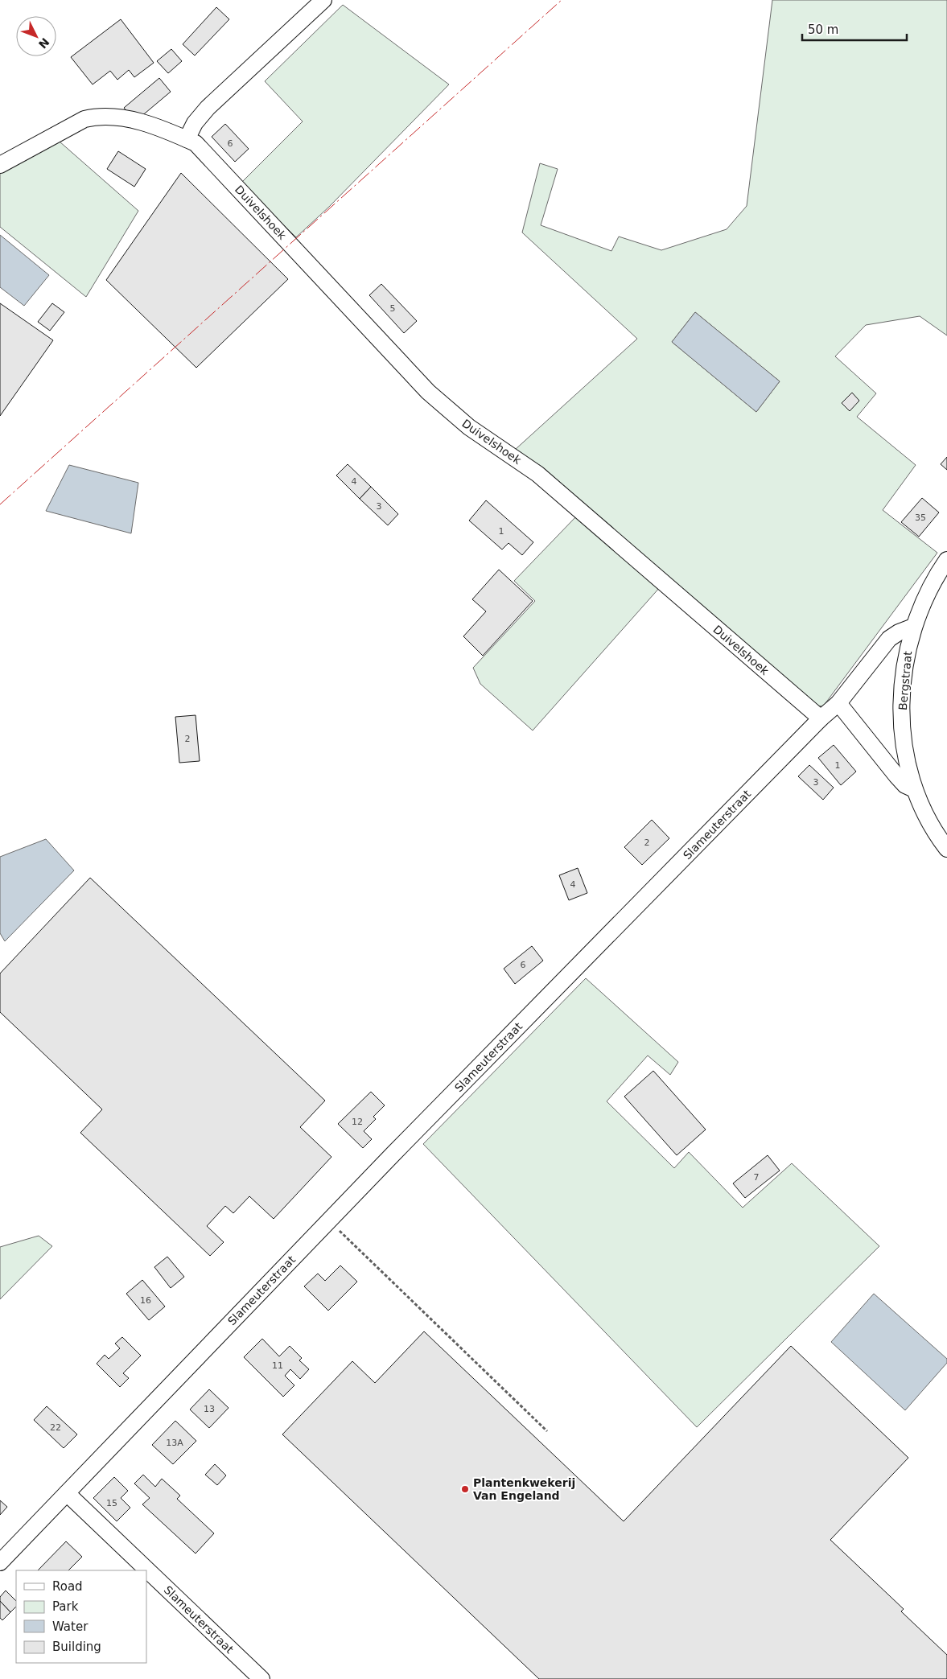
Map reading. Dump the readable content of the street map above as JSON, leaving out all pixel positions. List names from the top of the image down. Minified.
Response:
{"streets":{"street":["Duivelshoek","Bergstraat","Slameuterstraat"]},"crossings":[["Duivelshoek","Slameuterstraat"],["Bergstraat","Slameuterstraat"]],"places":["Plantenkwekerij Van Engeland"],"house_numbers":["6","5","4","3","35","1","2","1","3","2","4","6","12","7","16","11","13","22","13A","15"],"legend":["Road","Park","Water","Building"],"scale_bar":"50 m","north":"bottom right"}
